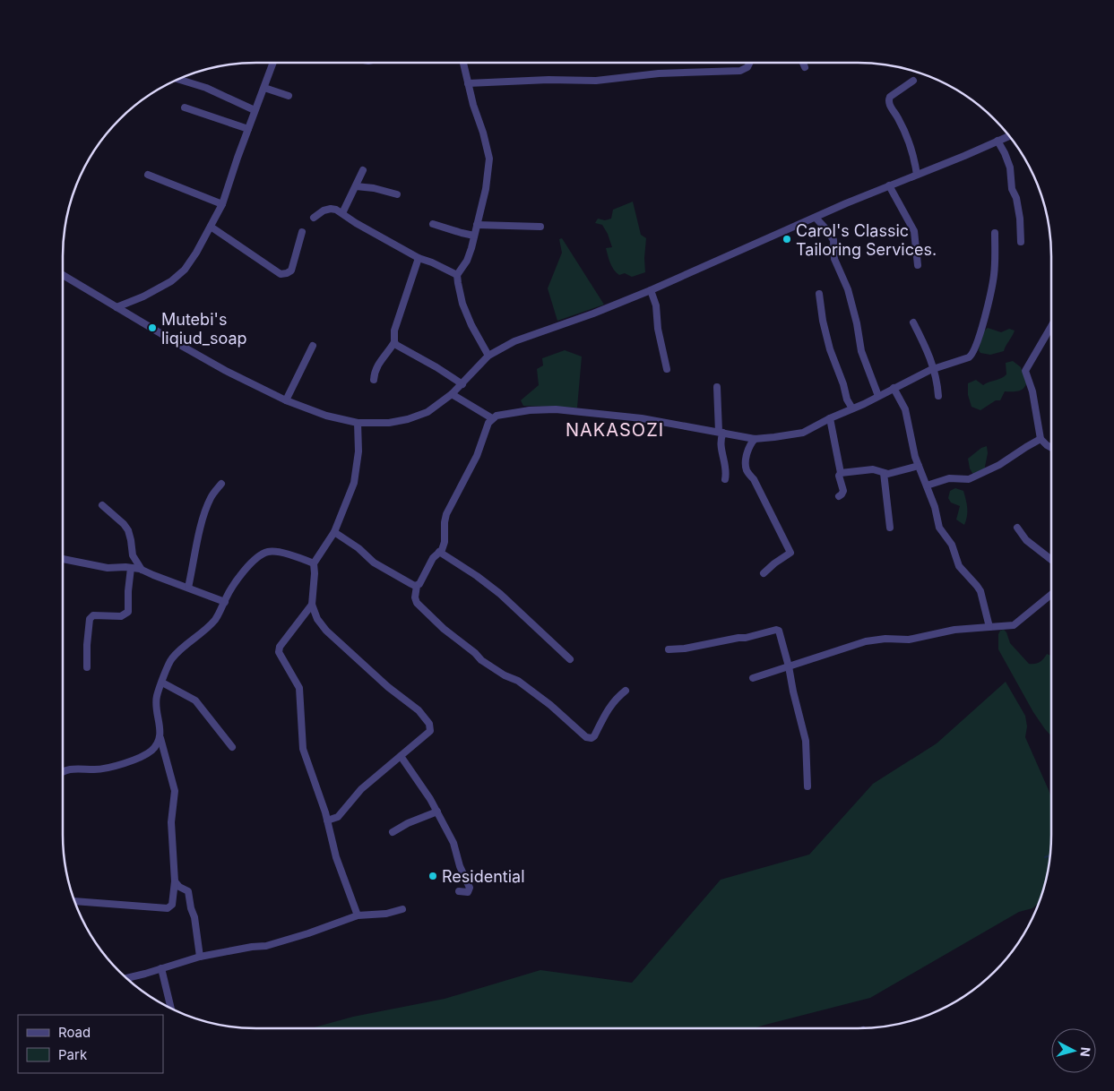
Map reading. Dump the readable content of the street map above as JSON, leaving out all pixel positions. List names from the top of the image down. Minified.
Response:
{"districts":["NAKASOZI"],"places":["Carol's Classic Tailoring Services.","Mutebi's liqiud_soap","Residential"],"legend":["Road","Park"],"north":"right"}
